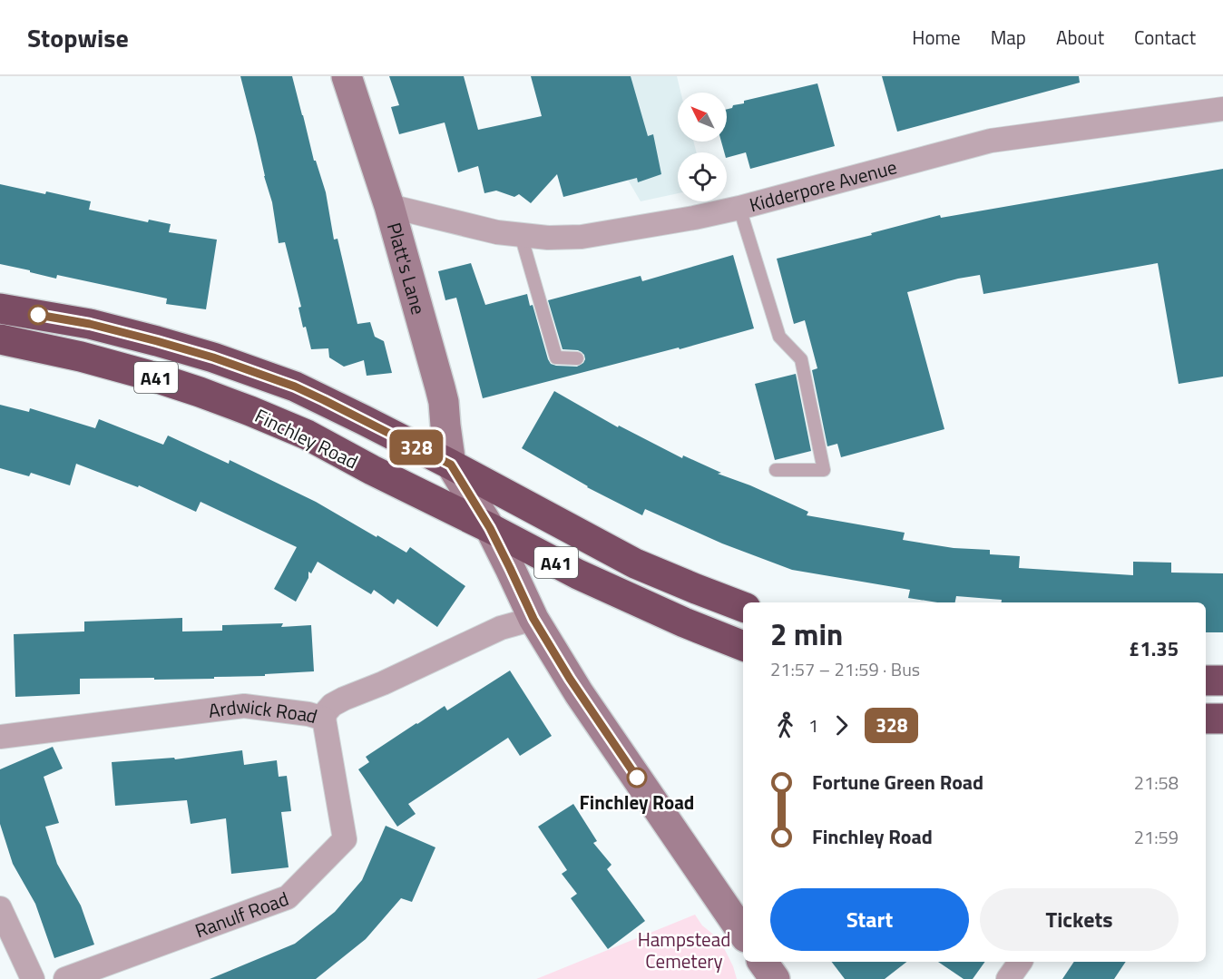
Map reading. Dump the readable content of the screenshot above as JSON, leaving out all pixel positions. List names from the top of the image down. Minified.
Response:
{"streets":{"highway":["A41","Finchley Road"],"main road":["Platt's Lane"],"street":["Kidderpore Avenue","Ardwick Road","Ranulf Road"]},"crossings":[["Kidderpore Avenue","Platt's Lane"],["Platt's Lane","Finchley Road"],["Ardwick Road","Ranulf Road"]],"parks":["Hampstead Cemetery"],"places":["Finchley Road"],"lines":["bus line 328"],"north":"top left","page":{"header":"Stopwise","nav":["Home","Map","About","Contact"],"on_map":"328","heading":["2 min","21:57 – 21:59 · Bus","£1.35"],"legs":["1","328"],"list":[{"name":"Fortune Green Road","value":"21:58"},{"name":"Finchley Road","value":"21:59"}],"buttons":["Start","Tickets"]}}
